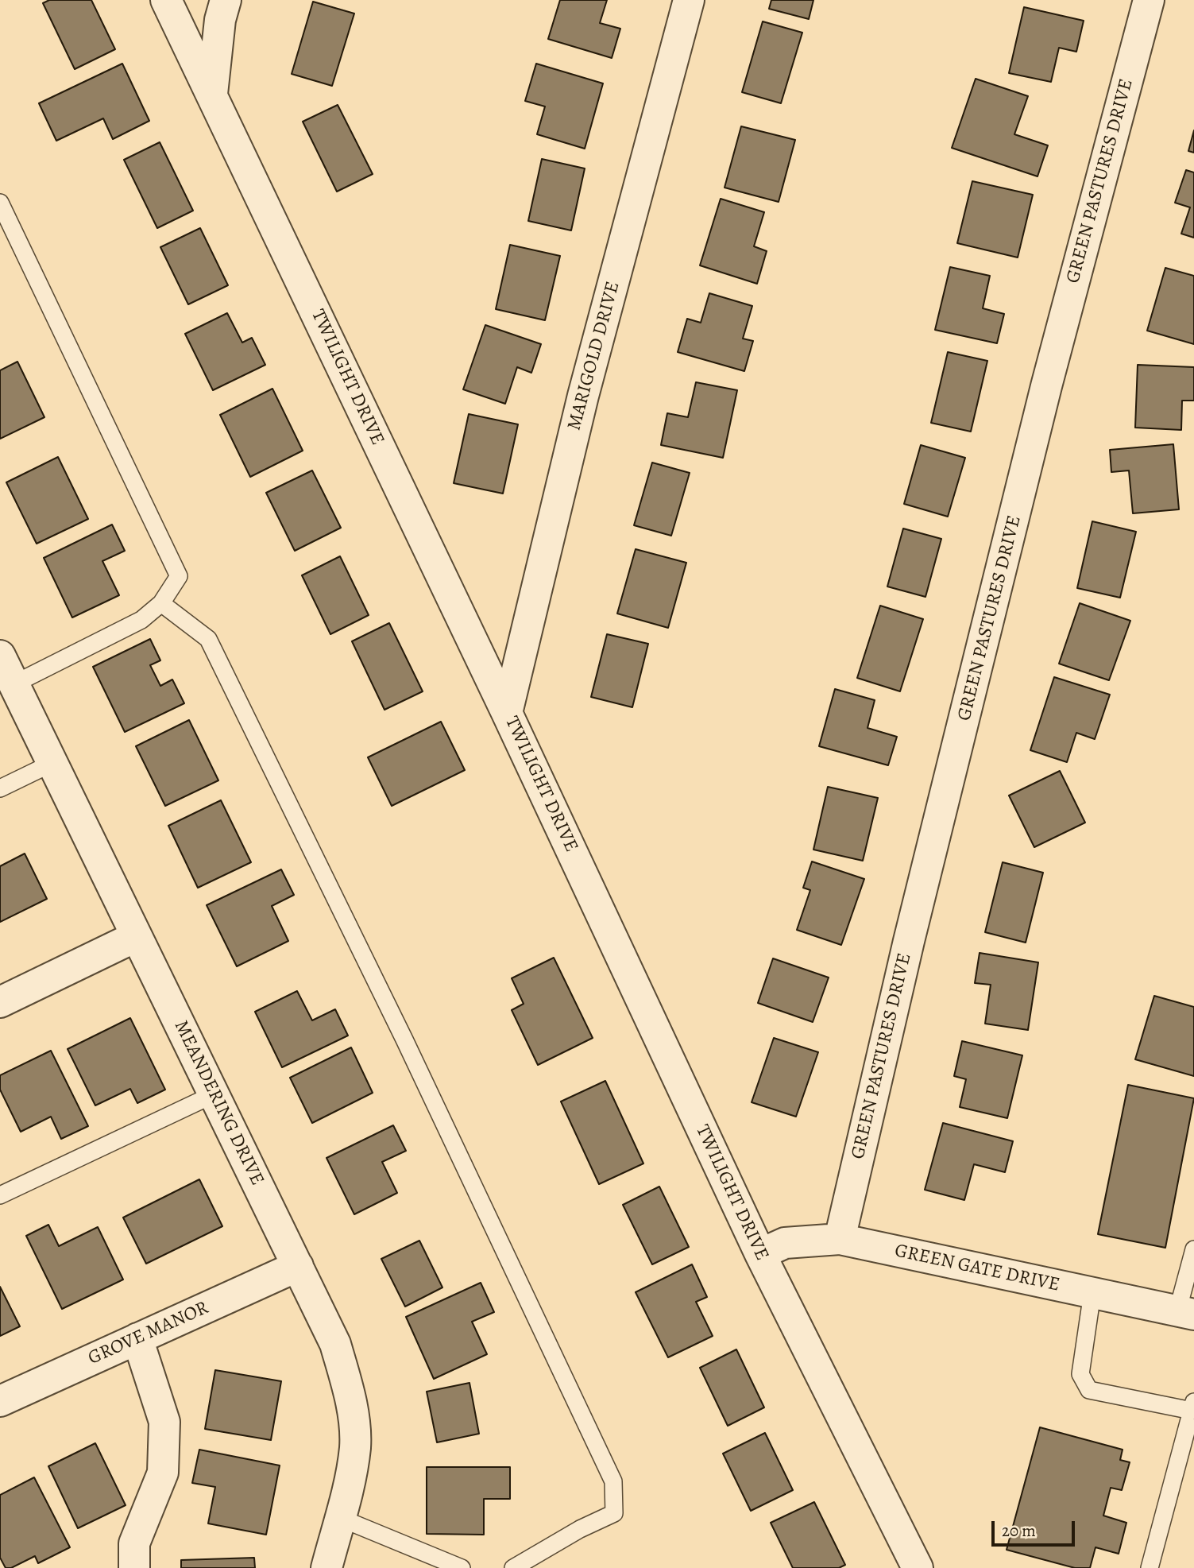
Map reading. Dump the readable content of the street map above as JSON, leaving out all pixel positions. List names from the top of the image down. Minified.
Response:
{"streets":{"street":["GREEN PASTURES DRIVE","MARIGOLD DRIVE","TWILIGHT DRIVE","MEANDERING DRIVE","GREEN GATE DRIVE","GROVE MANOR"]},"crossings":[["GREEN PASTURES DRIVE","GREEN GATE DRIVE"],["MARIGOLD DRIVE","TWILIGHT DRIVE"],["TWILIGHT DRIVE","GREEN GATE DRIVE"],["MEANDERING DRIVE","GROVE MANOR"]],"scale_bar":"20 m"}
